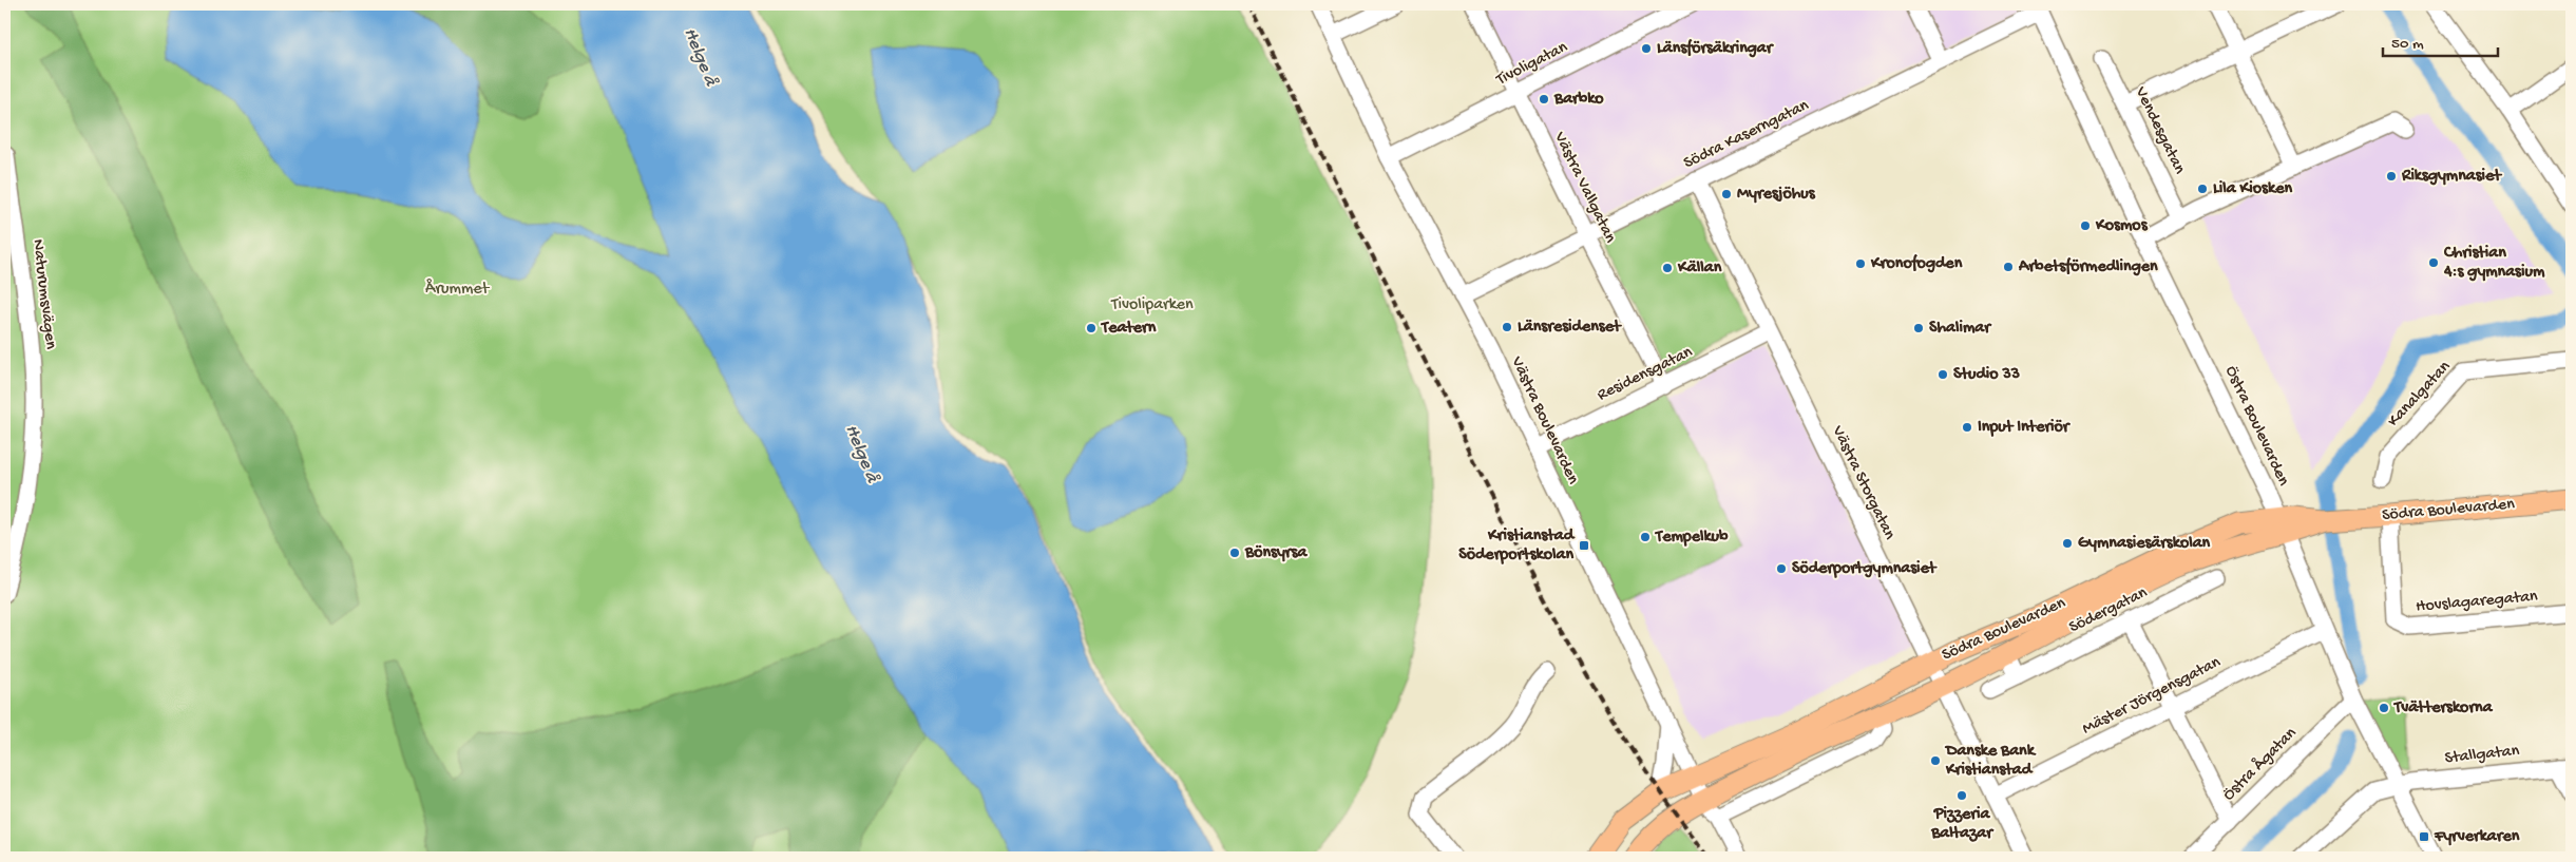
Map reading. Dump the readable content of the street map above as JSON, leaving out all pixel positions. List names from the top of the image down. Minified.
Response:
{"streets":{"main road":["Södra Boulevarden"],"street":["Tivoligatan","Vendesgatan","Södra Kaserngatan","Västra Vallgatan","Naturumsvägen","Residensgatan","Kanalgatan","Västra Boulevarden","Östra Boulevarden","Västra Storgatan","Hovslagaregatan","Södergatan","Mäster Jörgensgatan","Stallgatan","Östra Ågatan"]},"crossings":[["Tivoligatan","Västra Vallgatan"],["Tivoligatan","Västra Boulevarden"],["Södra Kaserngatan","Västra Vallgatan"],["Södra Kaserngatan","Västra Boulevarden"],["Södra Kaserngatan","Östra Boulevarden"],["Södra Kaserngatan","Västra Storgatan"],["Västra Vallgatan","Residensgatan"],["Residensgatan","Västra Boulevarden"],["Residensgatan","Västra Storgatan"],["Västra Boulevarden","Södra Boulevarden"],["Östra Boulevarden","Södra Boulevarden"],["Östra Boulevarden","Mäster Jörgensgatan"],["Östra Boulevarden","Stallgatan"],["Östra Boulevarden","Östra Ågatan"],["Västra Storgatan","Södra Boulevarden"],["Västra Storgatan","Mäster Jörgensgatan"],["Södra Boulevarden","Hovslagaregatan"]],"water":["Helge å"],"parks":["Årummet","Tivoliparken"],"places":{"other":["Länsförsäkringar","Barbko","Riksgymnasiet","Lila Kiosken","Myresjöhus","Kosmos","Christian 4:s gymnasium","Kronofogden","Arbetsförmedlingen","Källan","Länsresidenset","Teatern","Shalimar","Studio 33","Input Interiör","Tempelkub","Gymnasiesärskolan","Bönsyrsa","Söderportgymnasiet","Tvätterskorna","Danske Bank Kristianstad","Pizzeria Baltazar"],"transit":["Kristianstad Söderportskolan","Fyrverkaren"]},"scale_bar":"50 m"}
